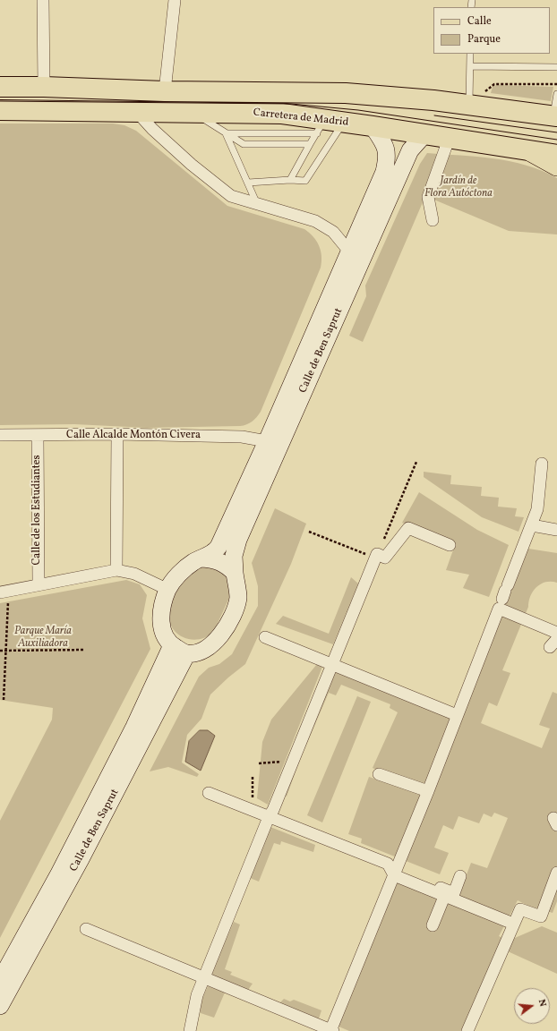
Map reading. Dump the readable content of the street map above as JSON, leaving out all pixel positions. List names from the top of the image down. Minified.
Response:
{"streets":{"highway":["Carretera de Madrid"],"street":["Calle de Ben Saprut","Calle Alcalde Montón Civera","Calle de los Estudiantes"]},"crossings":[["Carretera de Madrid","Calle de Ben Saprut"],["Calle de Ben Saprut","Calle Alcalde Montón Civera"],["Calle Alcalde Montón Civera","Calle de los Estudiantes"]],"parks":["Jardín de Flora Autóctona","Parque María Auxiliadora"],"legend":["Calle","Parque"],"north":"right"}
